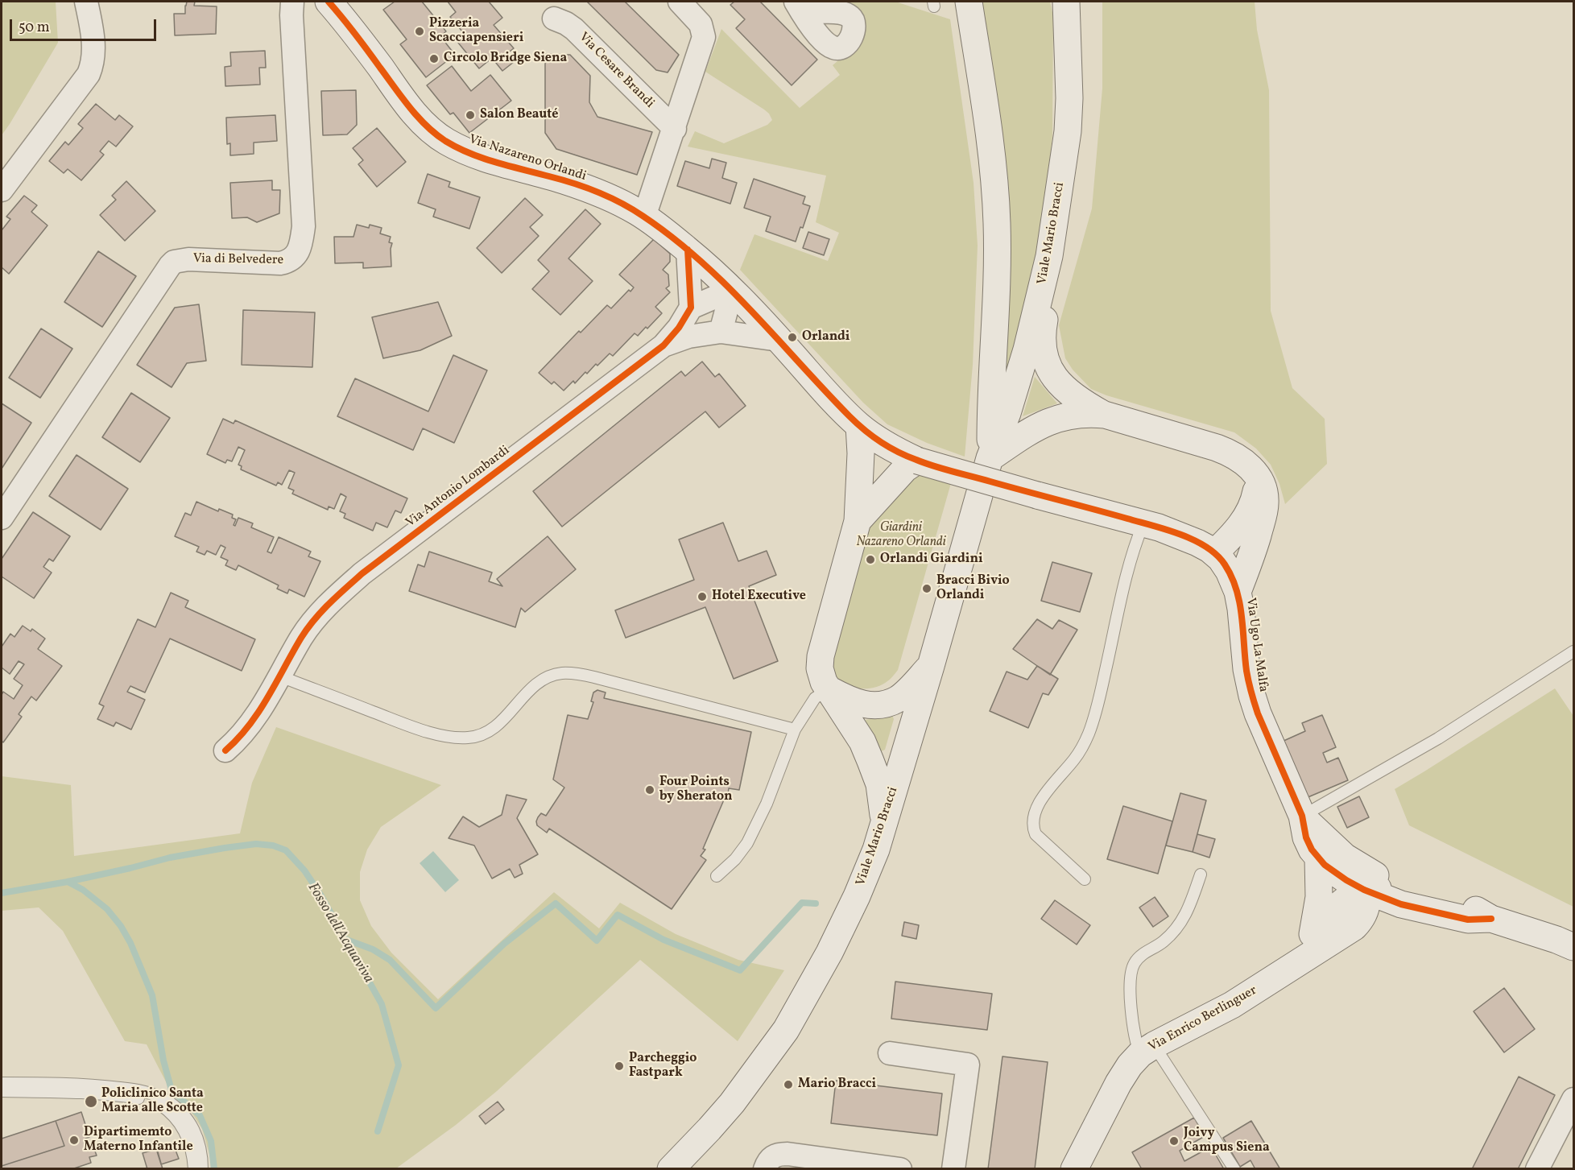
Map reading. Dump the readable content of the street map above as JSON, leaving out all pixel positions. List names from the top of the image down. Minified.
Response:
{"streets":{"street":["Via Cesare Brandi","Via Nazareno Orlandi","Viale Mario Bracci","Via di Belvedere","Via Antonio Lombardi","Via Ugo La Malfa","Via Enrico Berlinguer"]},"crossings":[["Via Nazareno Orlandi","Via Antonio Lombardi"],["Via Nazareno Orlandi","Via Ugo La Malfa"],["Viale Mario Bracci","Via Ugo La Malfa"],["Via Ugo La Malfa","Via Enrico Berlinguer"]],"water":["Fosso dell'Acquaviva"],"parks":["Giardini Nazareno Orlandi"],"places":["Pizzeria Scacciapensieri","Circolo Bridge Siena","Salon Beauté","Orlandi","Orlandi Giardini","Bracci Bivio Orlandi","Hotel Executive","Four Points by Sheraton","Parcheggio Fastpark","Mario Bracci","Policlinico Santa Maria alle Scotte","Dipartimemto Materno Infantile","Joivy Campus Siena"],"scale_bar":"50 m"}
